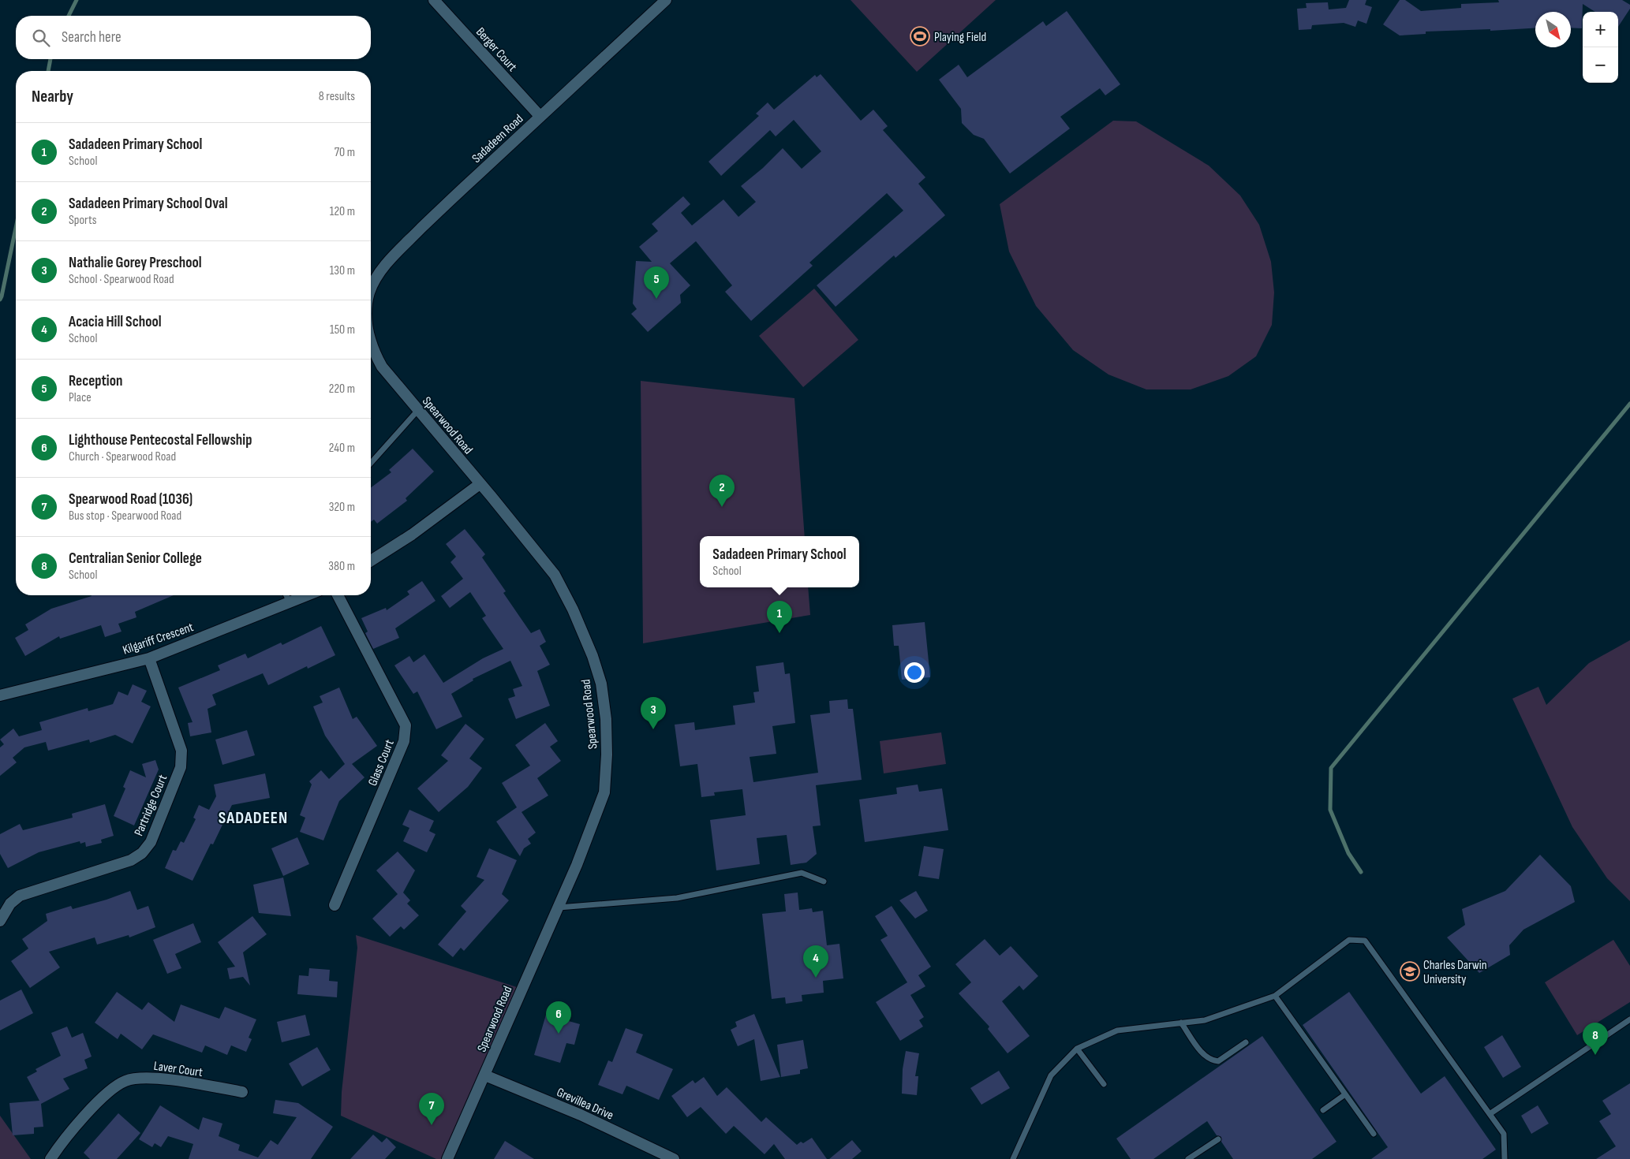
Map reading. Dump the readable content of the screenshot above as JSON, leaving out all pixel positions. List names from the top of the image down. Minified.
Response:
{"streets":{"street":["Berger Court","Sadadeen Road","Spearwood Road","Kilgariff Crescent","Glass Court","Partridge Court","Laver Court","Grevillea Drive"]},"crossings":[["Berger Court","Sadadeen Road"],["Spearwood Road","Grevillea Drive"],["Kilgariff Crescent","Partridge Court"]],"districts":["SADADEEN"],"places":{"sports":["Playing Field"],"school or university":["Charles Darwin University"]},"north":"bottom right","page":{"map_buttons":["+","−"],"search":"Search here","heading":["Nearby","8 results"],"list":[{"mark":"1","name":"Sadadeen Primary School","note":"School","value":"70 m"},{"mark":"2","name":"Sadadeen Primary School Oval","note":"Sports","value":"120 m"},{"mark":"3","name":"Nathalie Gorey Preschool","note":"School · Spearwood Road","value":"130 m"},{"mark":"4","name":"Acacia Hill School","note":"School","value":"150 m"},{"mark":"5","name":"Reception","note":"Place","value":"220 m"},{"mark":"6","name":"Lighthouse Pentecostal Fellowship","note":"Church · Spearwood Road","value":"240 m"},{"mark":"7","name":"Spearwood Road (1036)","note":"Bus stop · Spearwood Road","value":"320 m"},{"mark":"8","name":"Centralian Senior College","note":"School","value":"380 m"}],"pins":["5","2","1","3","4","6","8","7"],"popup":["Sadadeen Primary School","School"]}}
